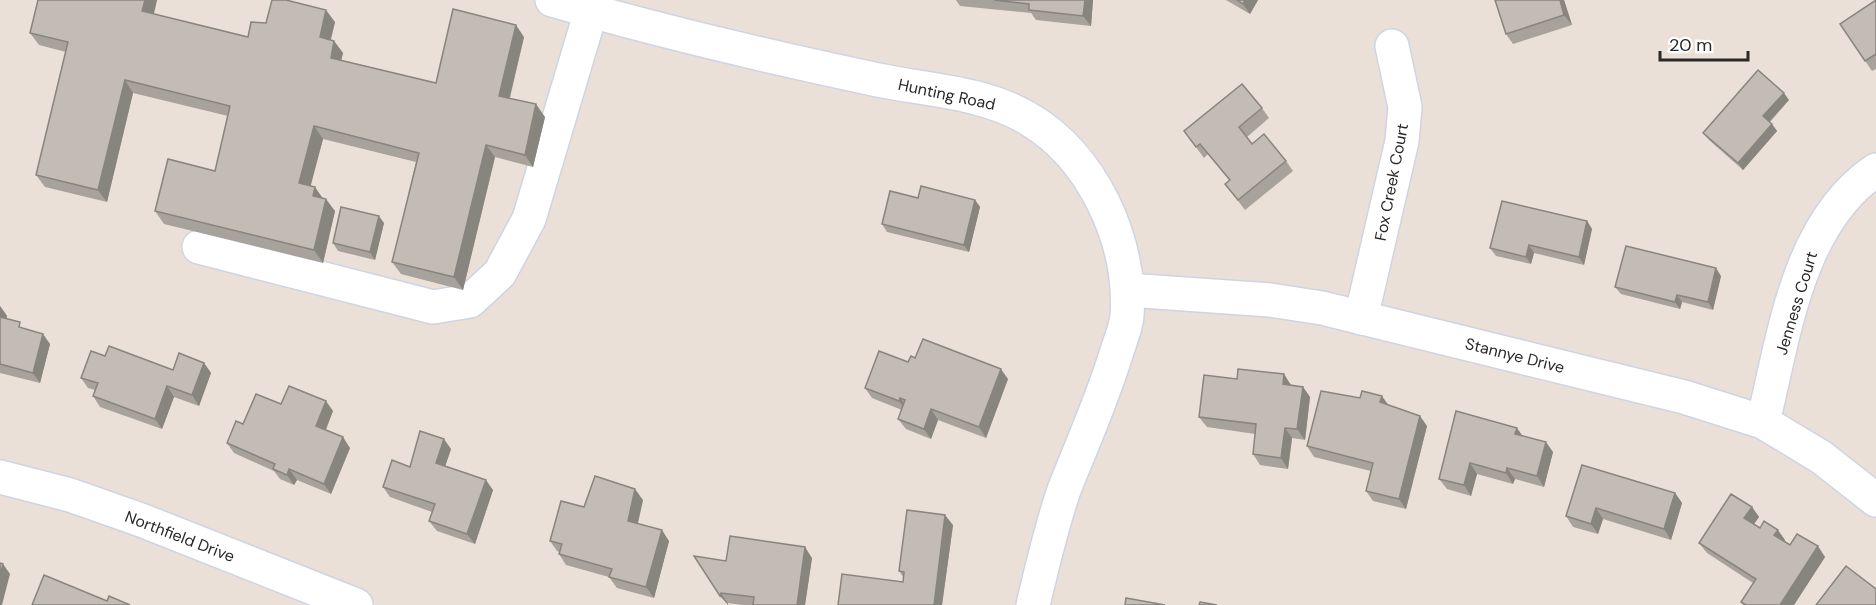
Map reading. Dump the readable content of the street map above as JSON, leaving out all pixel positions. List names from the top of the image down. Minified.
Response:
{"streets":{"street":["Hunting Road","Fox Creek Court","Jenness Court","Stannye Drive","Northfield Drive"]},"crossings":[["Hunting Road","Stannye Drive"],["Fox Creek Court","Stannye Drive"],["Jenness Court","Stannye Drive"]],"scale_bar":"20 m"}
